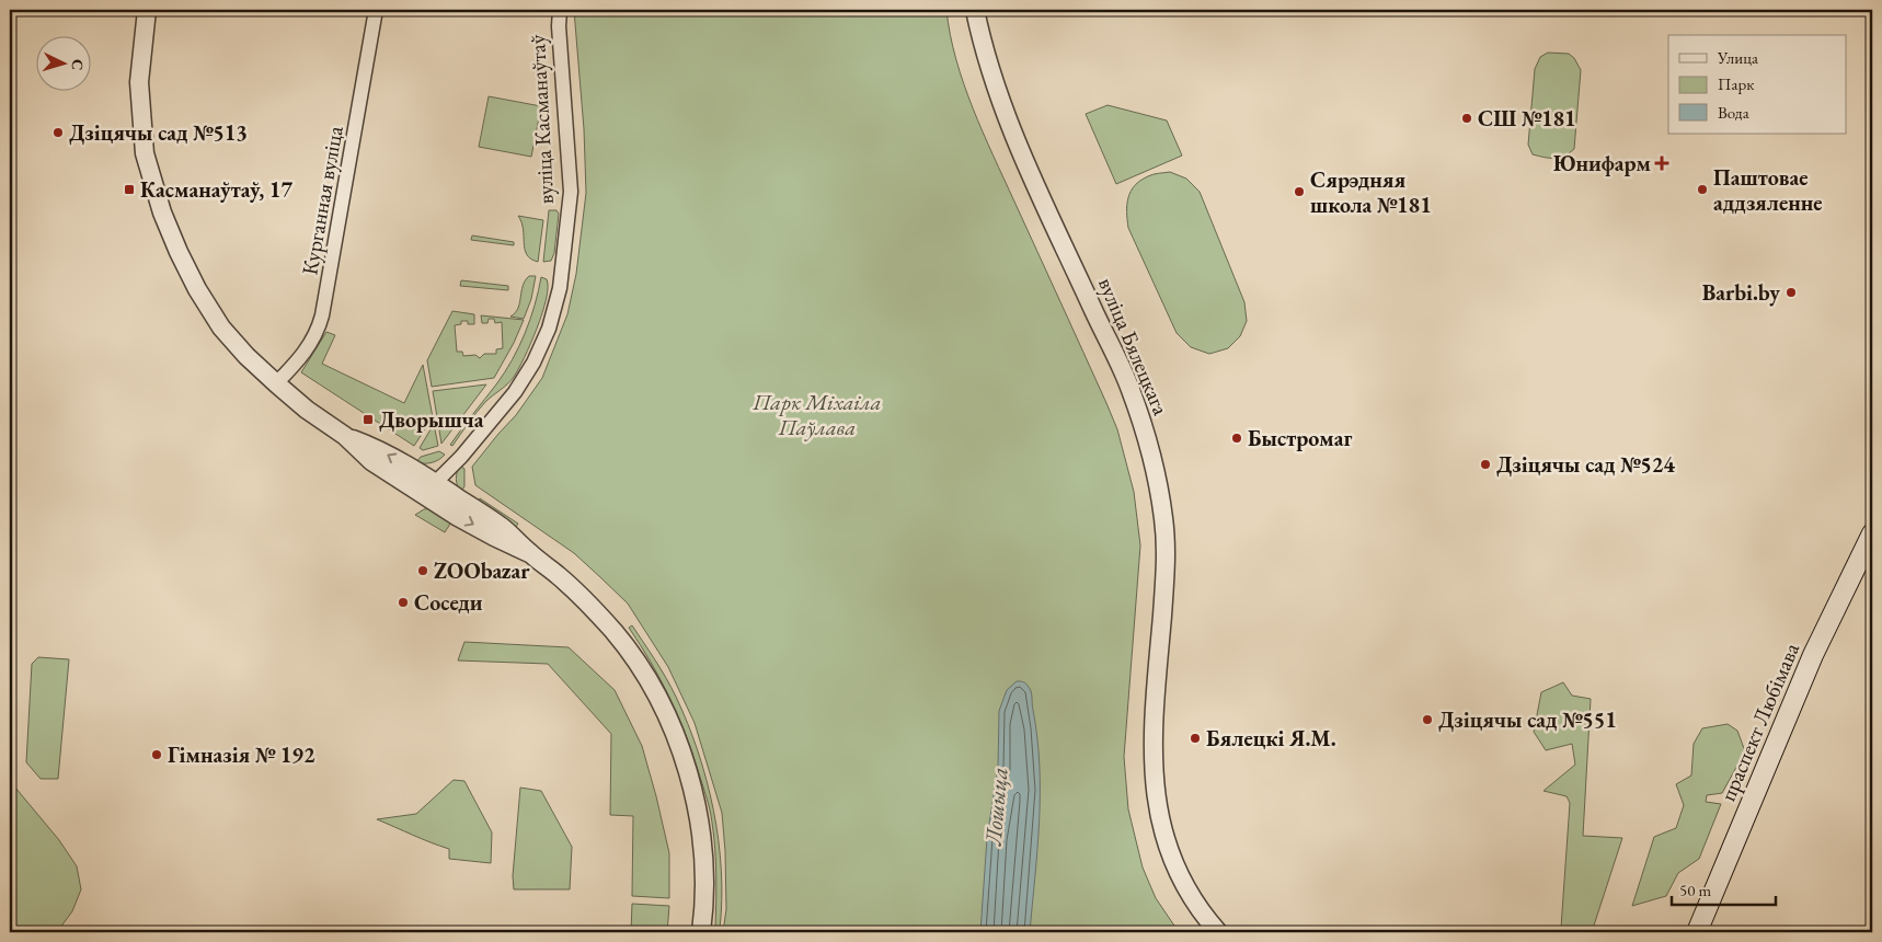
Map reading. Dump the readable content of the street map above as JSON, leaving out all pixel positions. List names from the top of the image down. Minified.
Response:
{"streets":{"main road":["праспект Любімава"],"street":["вуліца Касманаўтаў","Курганная вуліца","вуліца Бялецкага"]},"water":["Лошыца"],"parks":["Парк Міхаіла Паўлава"],"places":{"other":["СШ №181","Дзіцячы сад №513","Паштовае аддзяленне","Сярэдняя школа №181","Barbi.by","Быстромаг","Дзіцячы сад №524","ZOObazar","Соседи","Дзіцячы сад №551","Бялецкі Я.М.","Гімназія № 192"],"health":["Юнифарм"],"transit":["Касманаўтаў, 17","Дворышча"]},"legend":["Улица","Парк","Вода"],"scale_bar":"50 m","north":"right"}
